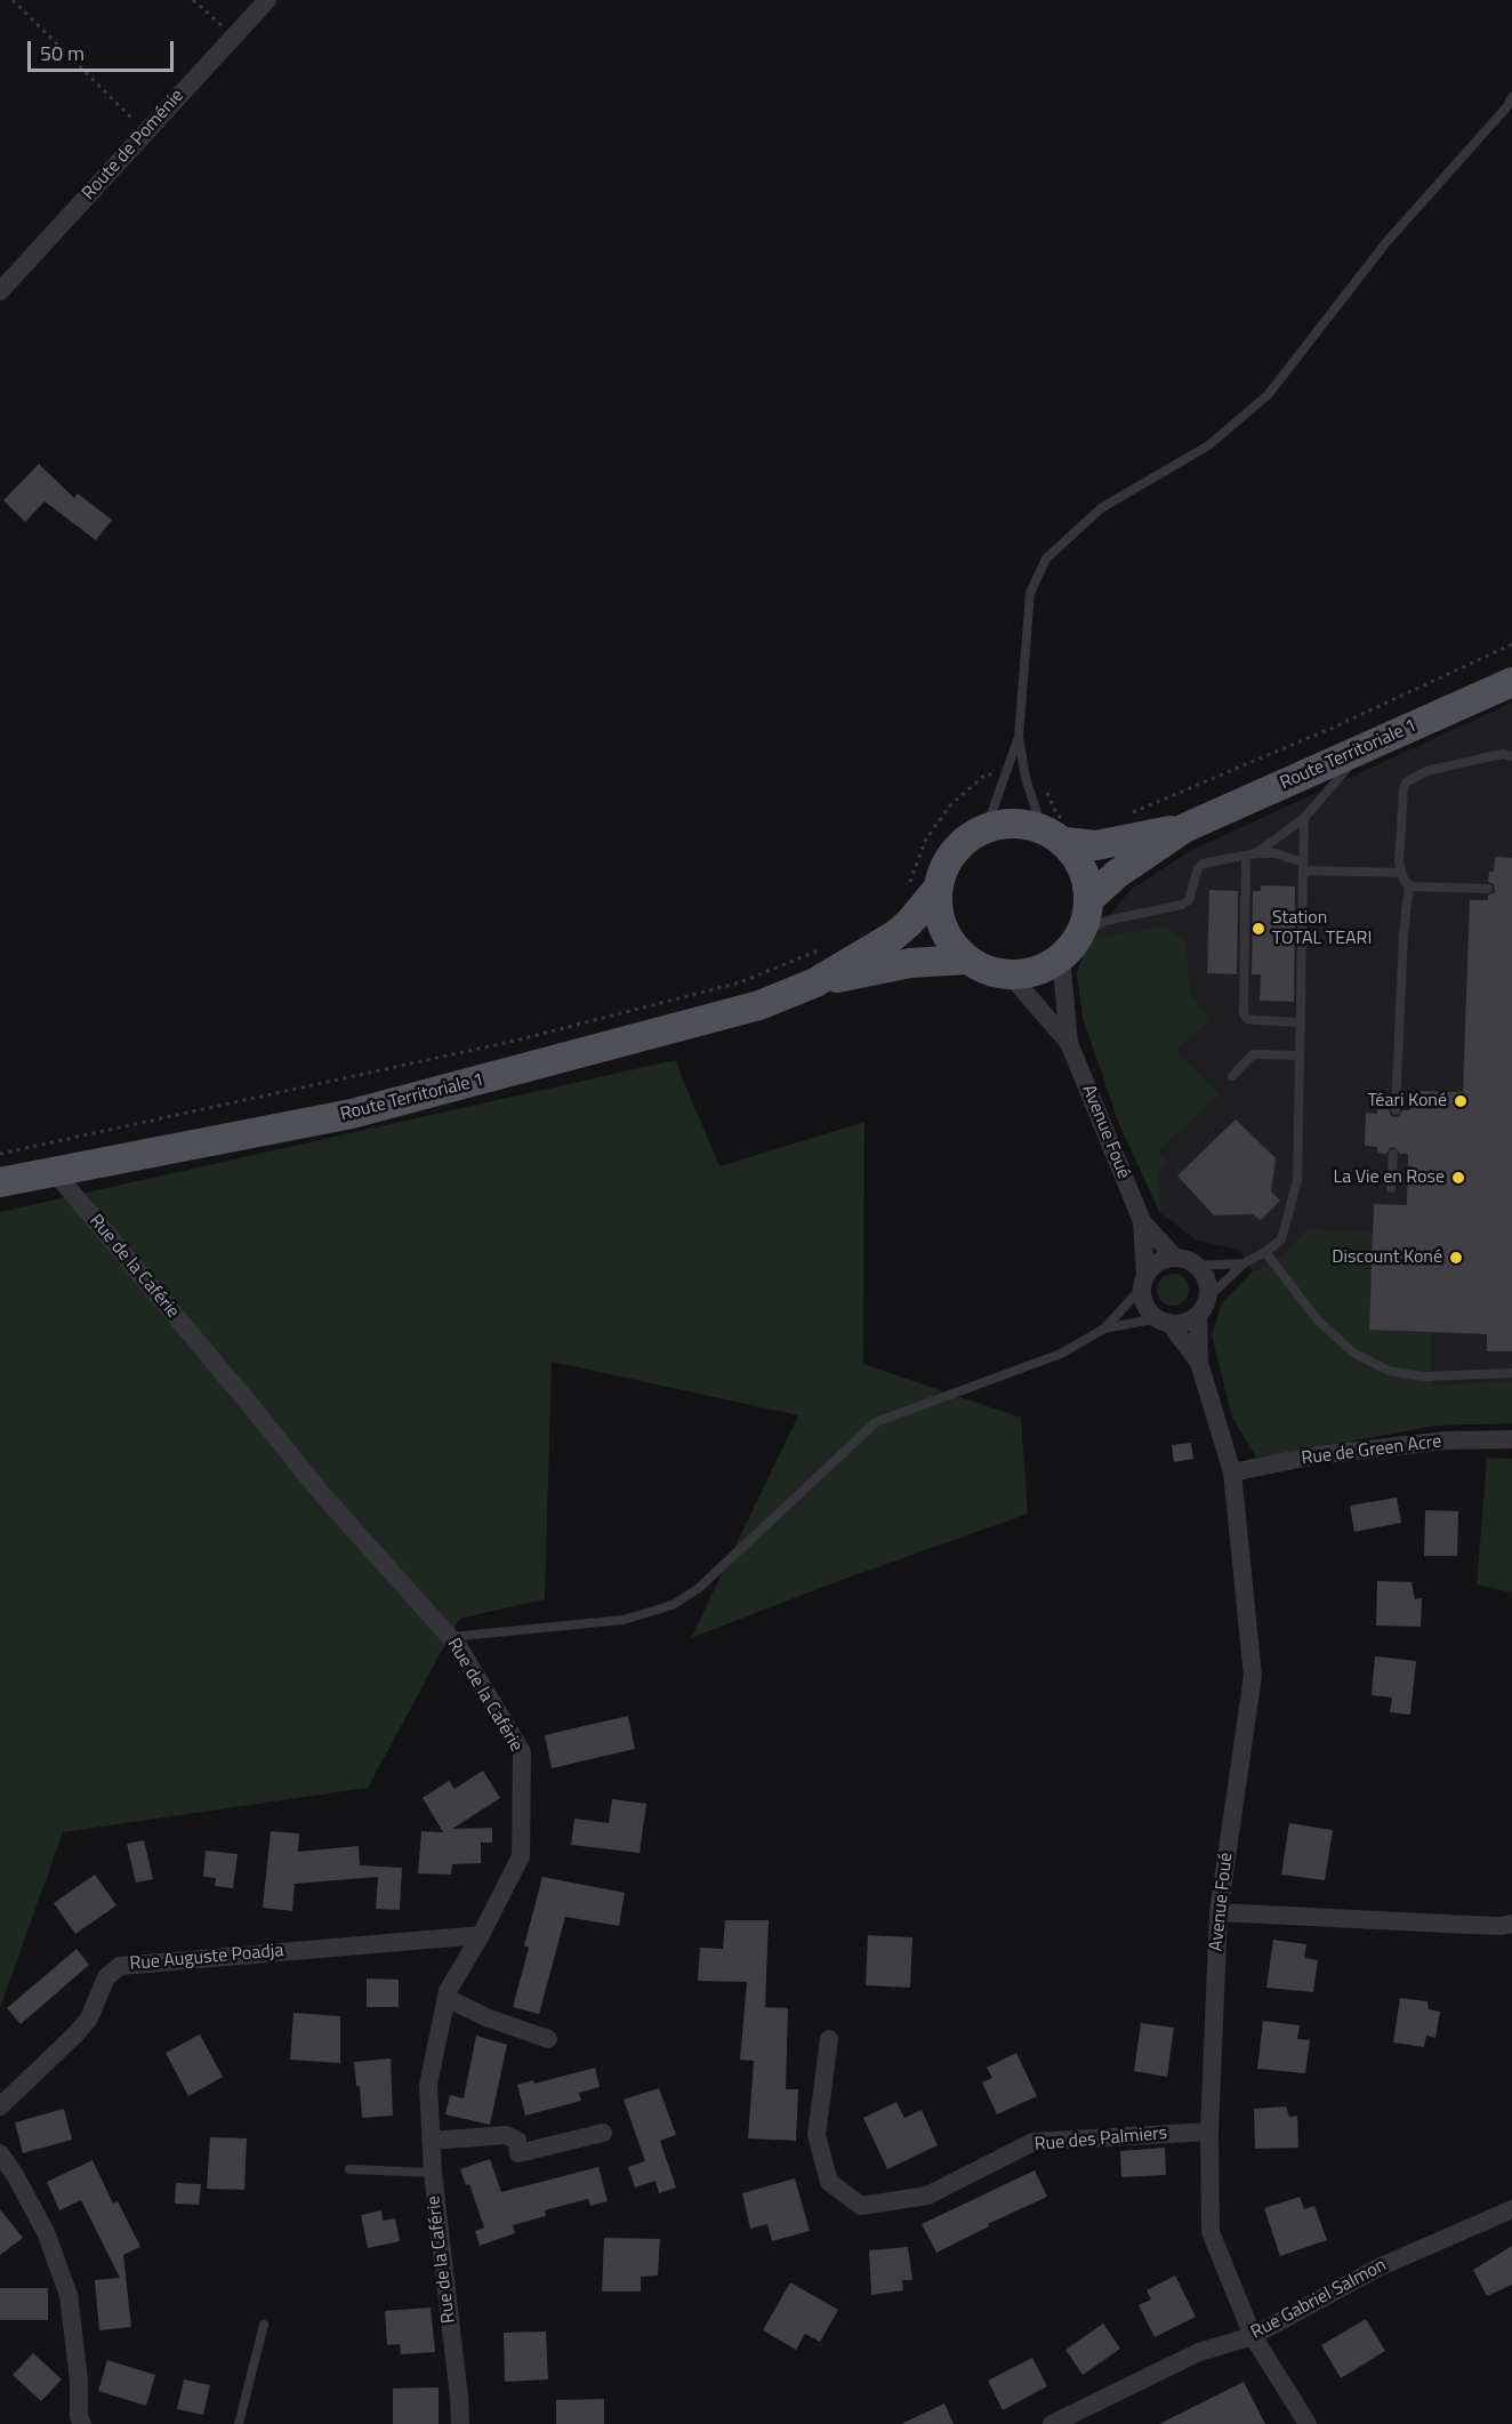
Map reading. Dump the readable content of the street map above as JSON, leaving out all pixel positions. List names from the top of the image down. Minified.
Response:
{"streets":{"main road":["Route Territoriale 1"],"street":["Route de Poménie","Avenue Foué","Rue de la Caférie","Rue de Green Acre","Rue Auguste Poadja","Rue des Palmiers","Rue Gabriel Salmon"]},"crossings":[["Route Territoriale 1","Avenue Foué"],["Route Territoriale 1","Rue de la Caférie"],["Avenue Foué","Rue de Green Acre"],["Avenue Foué","Rue des Palmiers"],["Avenue Foué","Rue Gabriel Salmon"],["Rue de la Caférie","Rue Auguste Poadja"]],"places":["Station TOTAL TEARI","Téari Koné","La Vie en Rose","Discount Koné"],"scale_bar":"50 m"}
